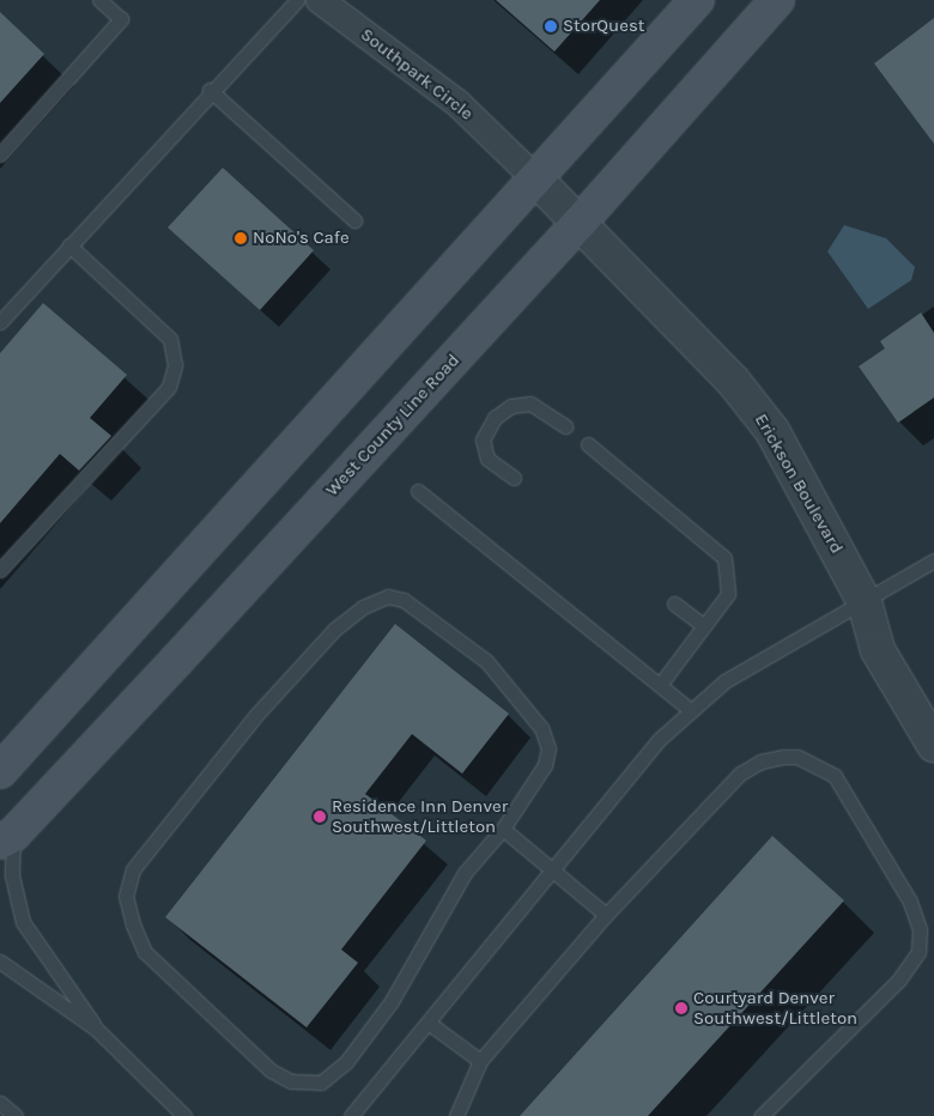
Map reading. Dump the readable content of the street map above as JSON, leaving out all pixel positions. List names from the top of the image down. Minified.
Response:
{"streets":{"main road":["West County Line Road"],"street":["Southpark Circle","Erickson Boulevard"]},"crossings":[["Southpark Circle","Erickson Boulevard"],["West County Line Road","Erickson Boulevard"]],"places":["StorQuest","NoNo's Cafe","Residence Inn Denver Southwest/Littleton","Courtyard Denver Southwest/Littleton"]}
